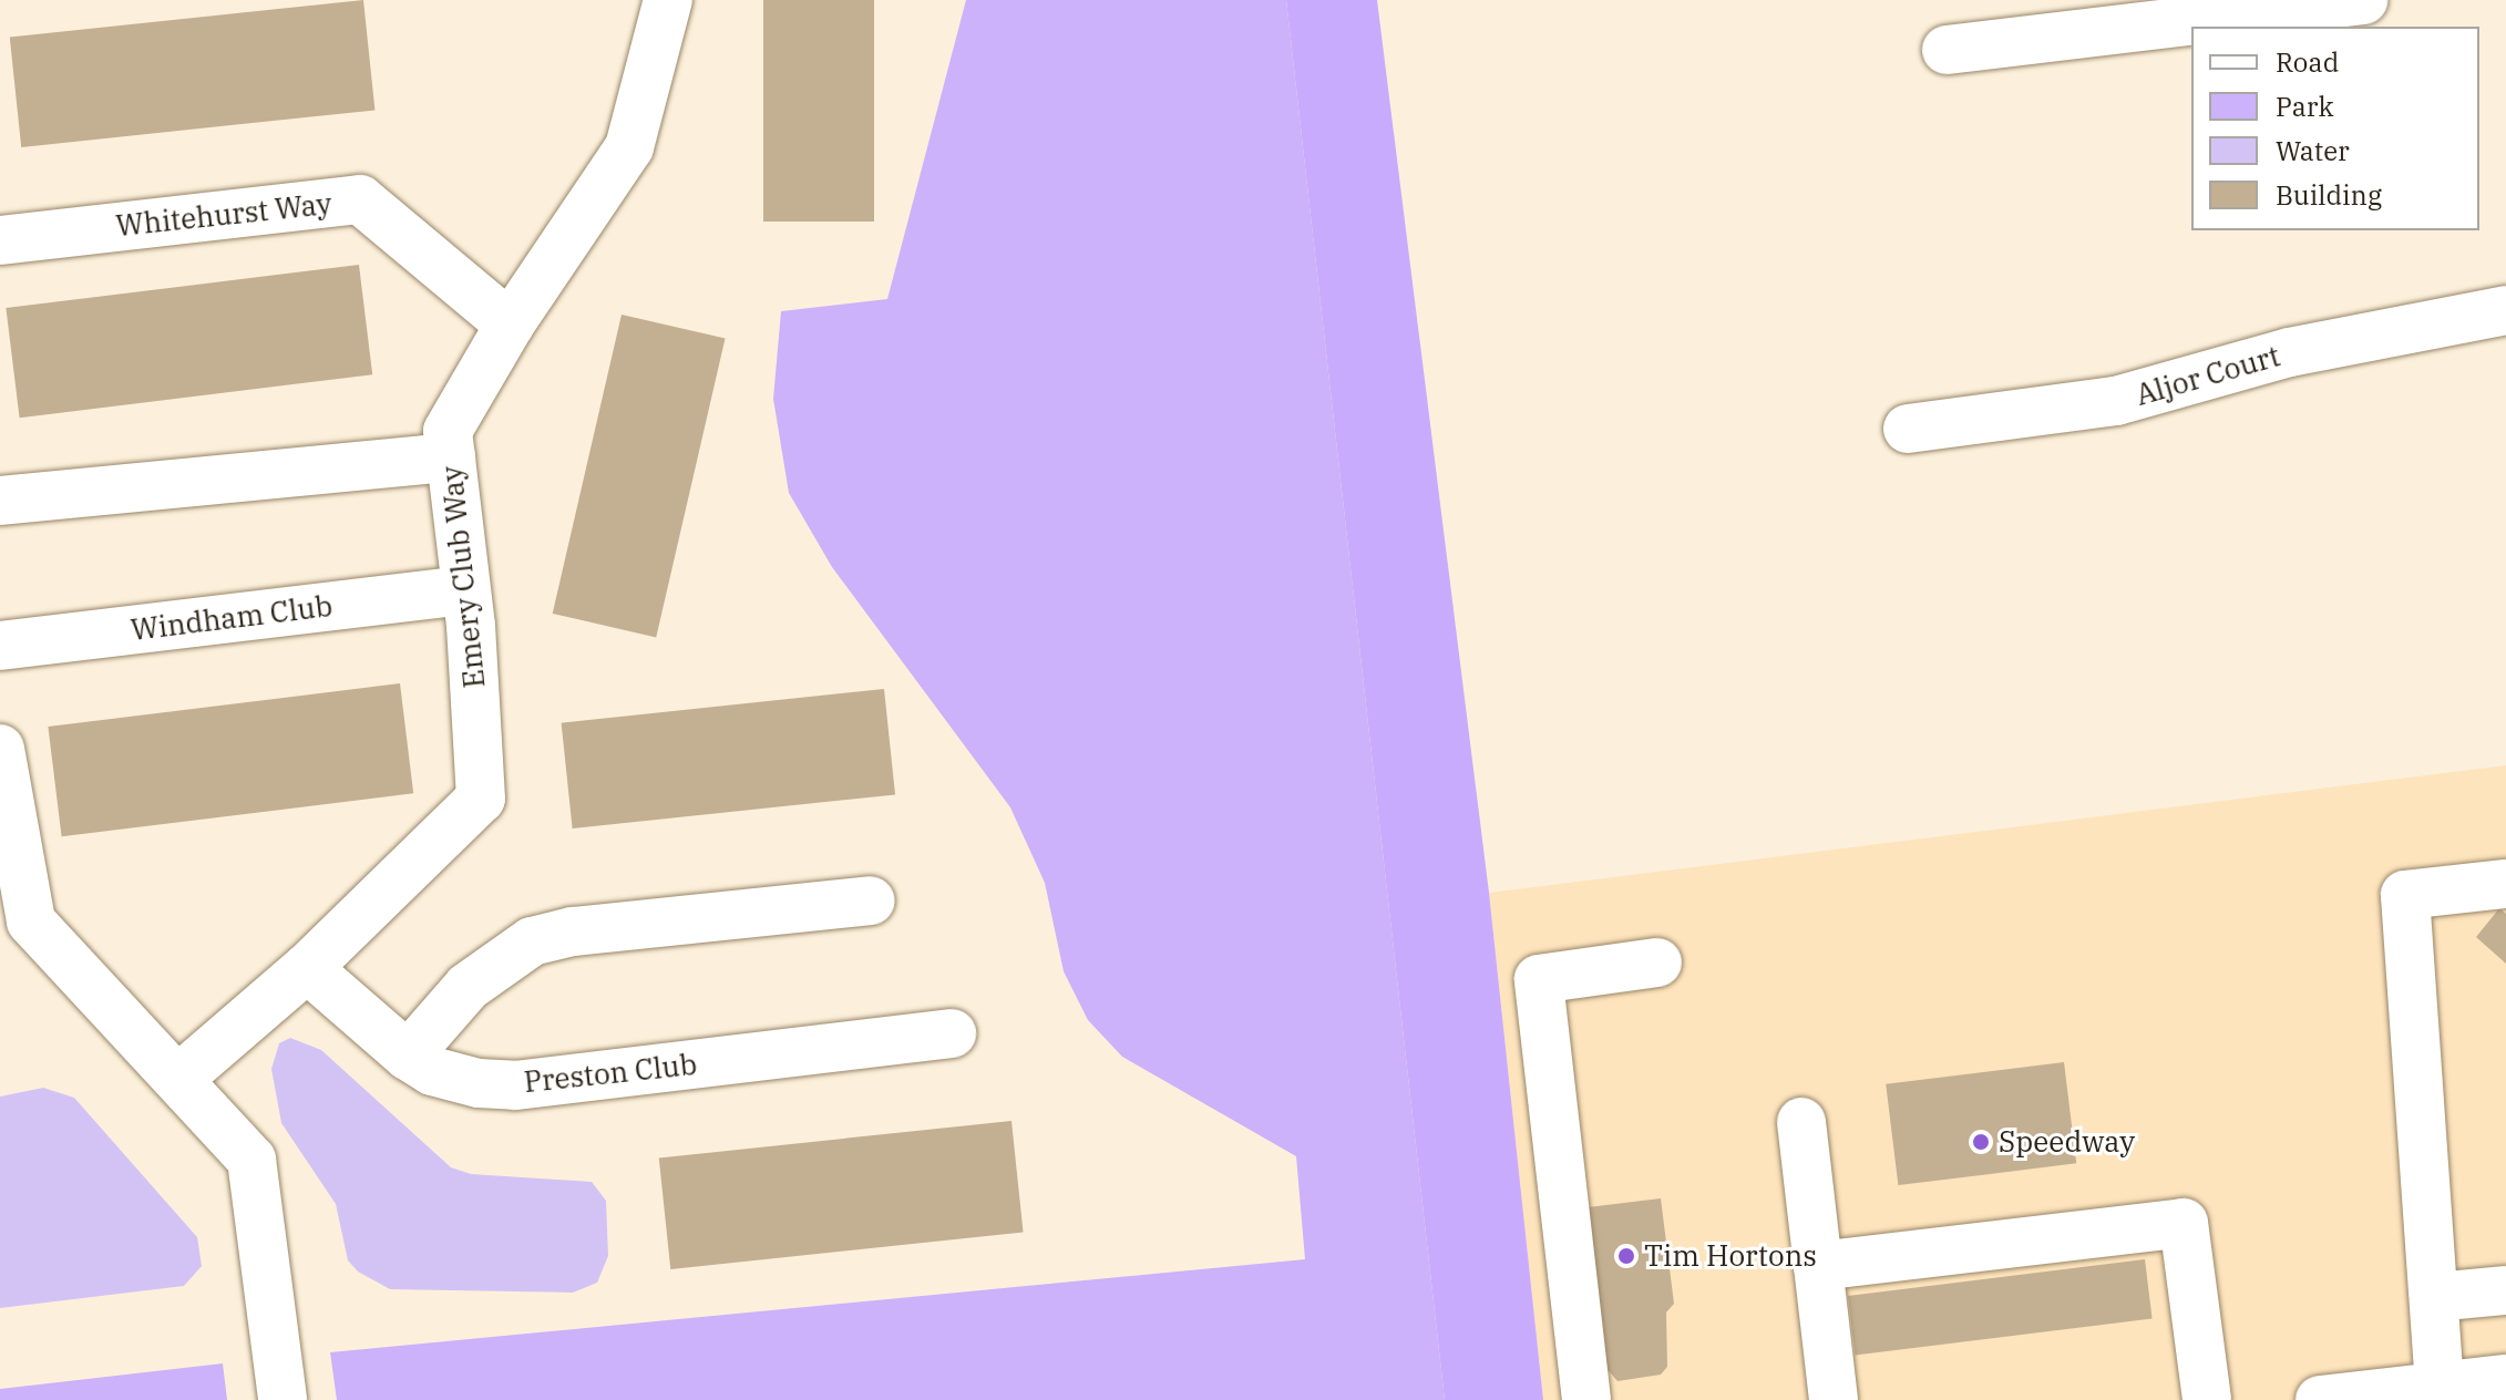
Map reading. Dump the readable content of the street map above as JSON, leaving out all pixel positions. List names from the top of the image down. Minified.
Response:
{"streets":{"street":["Whitehurst Way","Aljor Court","Emery Club Way","Windham Club","Preston Club"]},"crossings":[["Whitehurst Way","Emery Club Way"],["Emery Club Way","Windham Club"],["Emery Club Way","Preston Club"]],"places":["Speedway","Tim Hortons"],"legend":["Road","Park","Water","Building"]}
